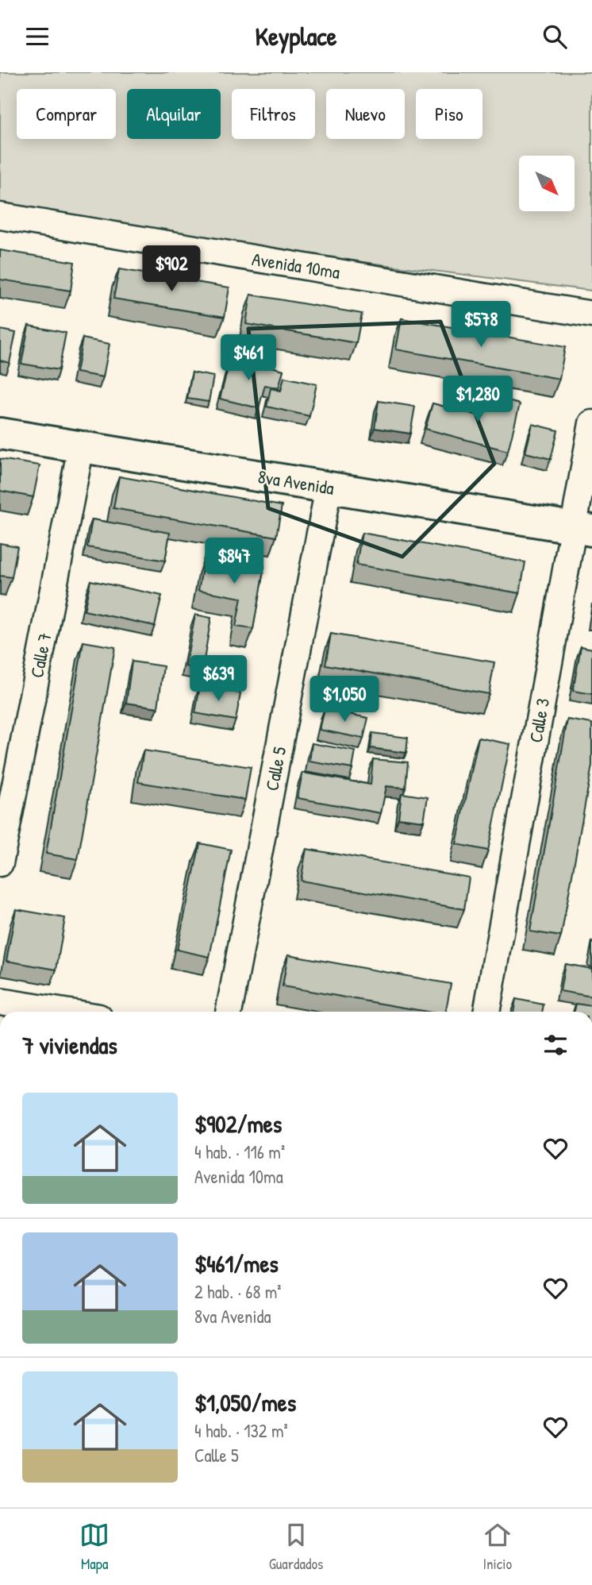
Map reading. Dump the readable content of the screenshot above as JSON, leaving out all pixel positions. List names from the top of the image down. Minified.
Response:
{"streets":{"street":["Avenida 10ma","8va Avenida","Calle 7","Calle 3","Calle 5"]},"crossings":[["8va Avenida","Calle 7"],["8va Avenida","Calle 3"],["8va Avenida","Calle 5"]],"north":"bottom right","page":{"header":"Keyplace","chip":["Comprar","Alquilar","Filtros","Nuevo","Piso"],"price":["$902","$578","$461","$1,280","$847","$639","$1,050"],"heading":"7 viviendas","list":[{"name":"$902/mes","note":"4 hab. · 116 m² · Avenida 10ma"},{"name":"$461/mes","note":"2 hab. · 68 m² · 8va Avenida"},{"name":"$1,050/mes","note":"4 hab. · 132 m² · Calle 5"}],"tabs":["Mapa","Guardados","Inicio"]}}
